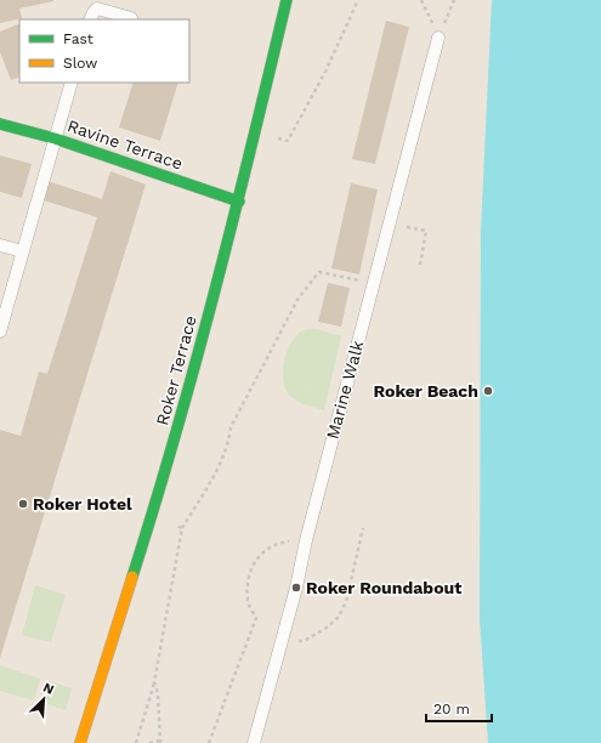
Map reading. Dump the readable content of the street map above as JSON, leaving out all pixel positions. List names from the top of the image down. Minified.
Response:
{"streets":{"main road":["Ravine Terrace","Roker Terrace"],"lane":["Marine Walk"]},"crossings":[["Ravine Terrace","Roker Terrace"]],"places":["Roker Beach","Roker Hotel","Roker Roundabout"],"legend":["Fast","Slow"],"scale_bar":"20 m","north":"top right"}
